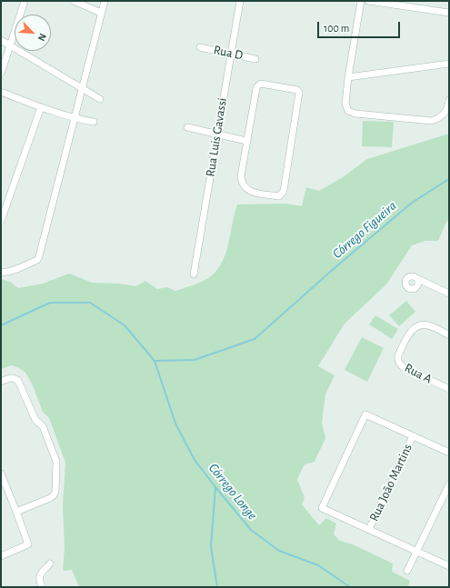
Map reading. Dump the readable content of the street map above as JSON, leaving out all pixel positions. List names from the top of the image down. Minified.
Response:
{"streets":{"street":["Rua D","Rua Luis Gavassi","Rua A","Rua João Martins"]},"crossings":[["Rua D","Rua Luis Gavassi"]],"water":["Córrego Figueira","Córrego Longe"],"scale_bar":"100 m","north":"bottom right"}
